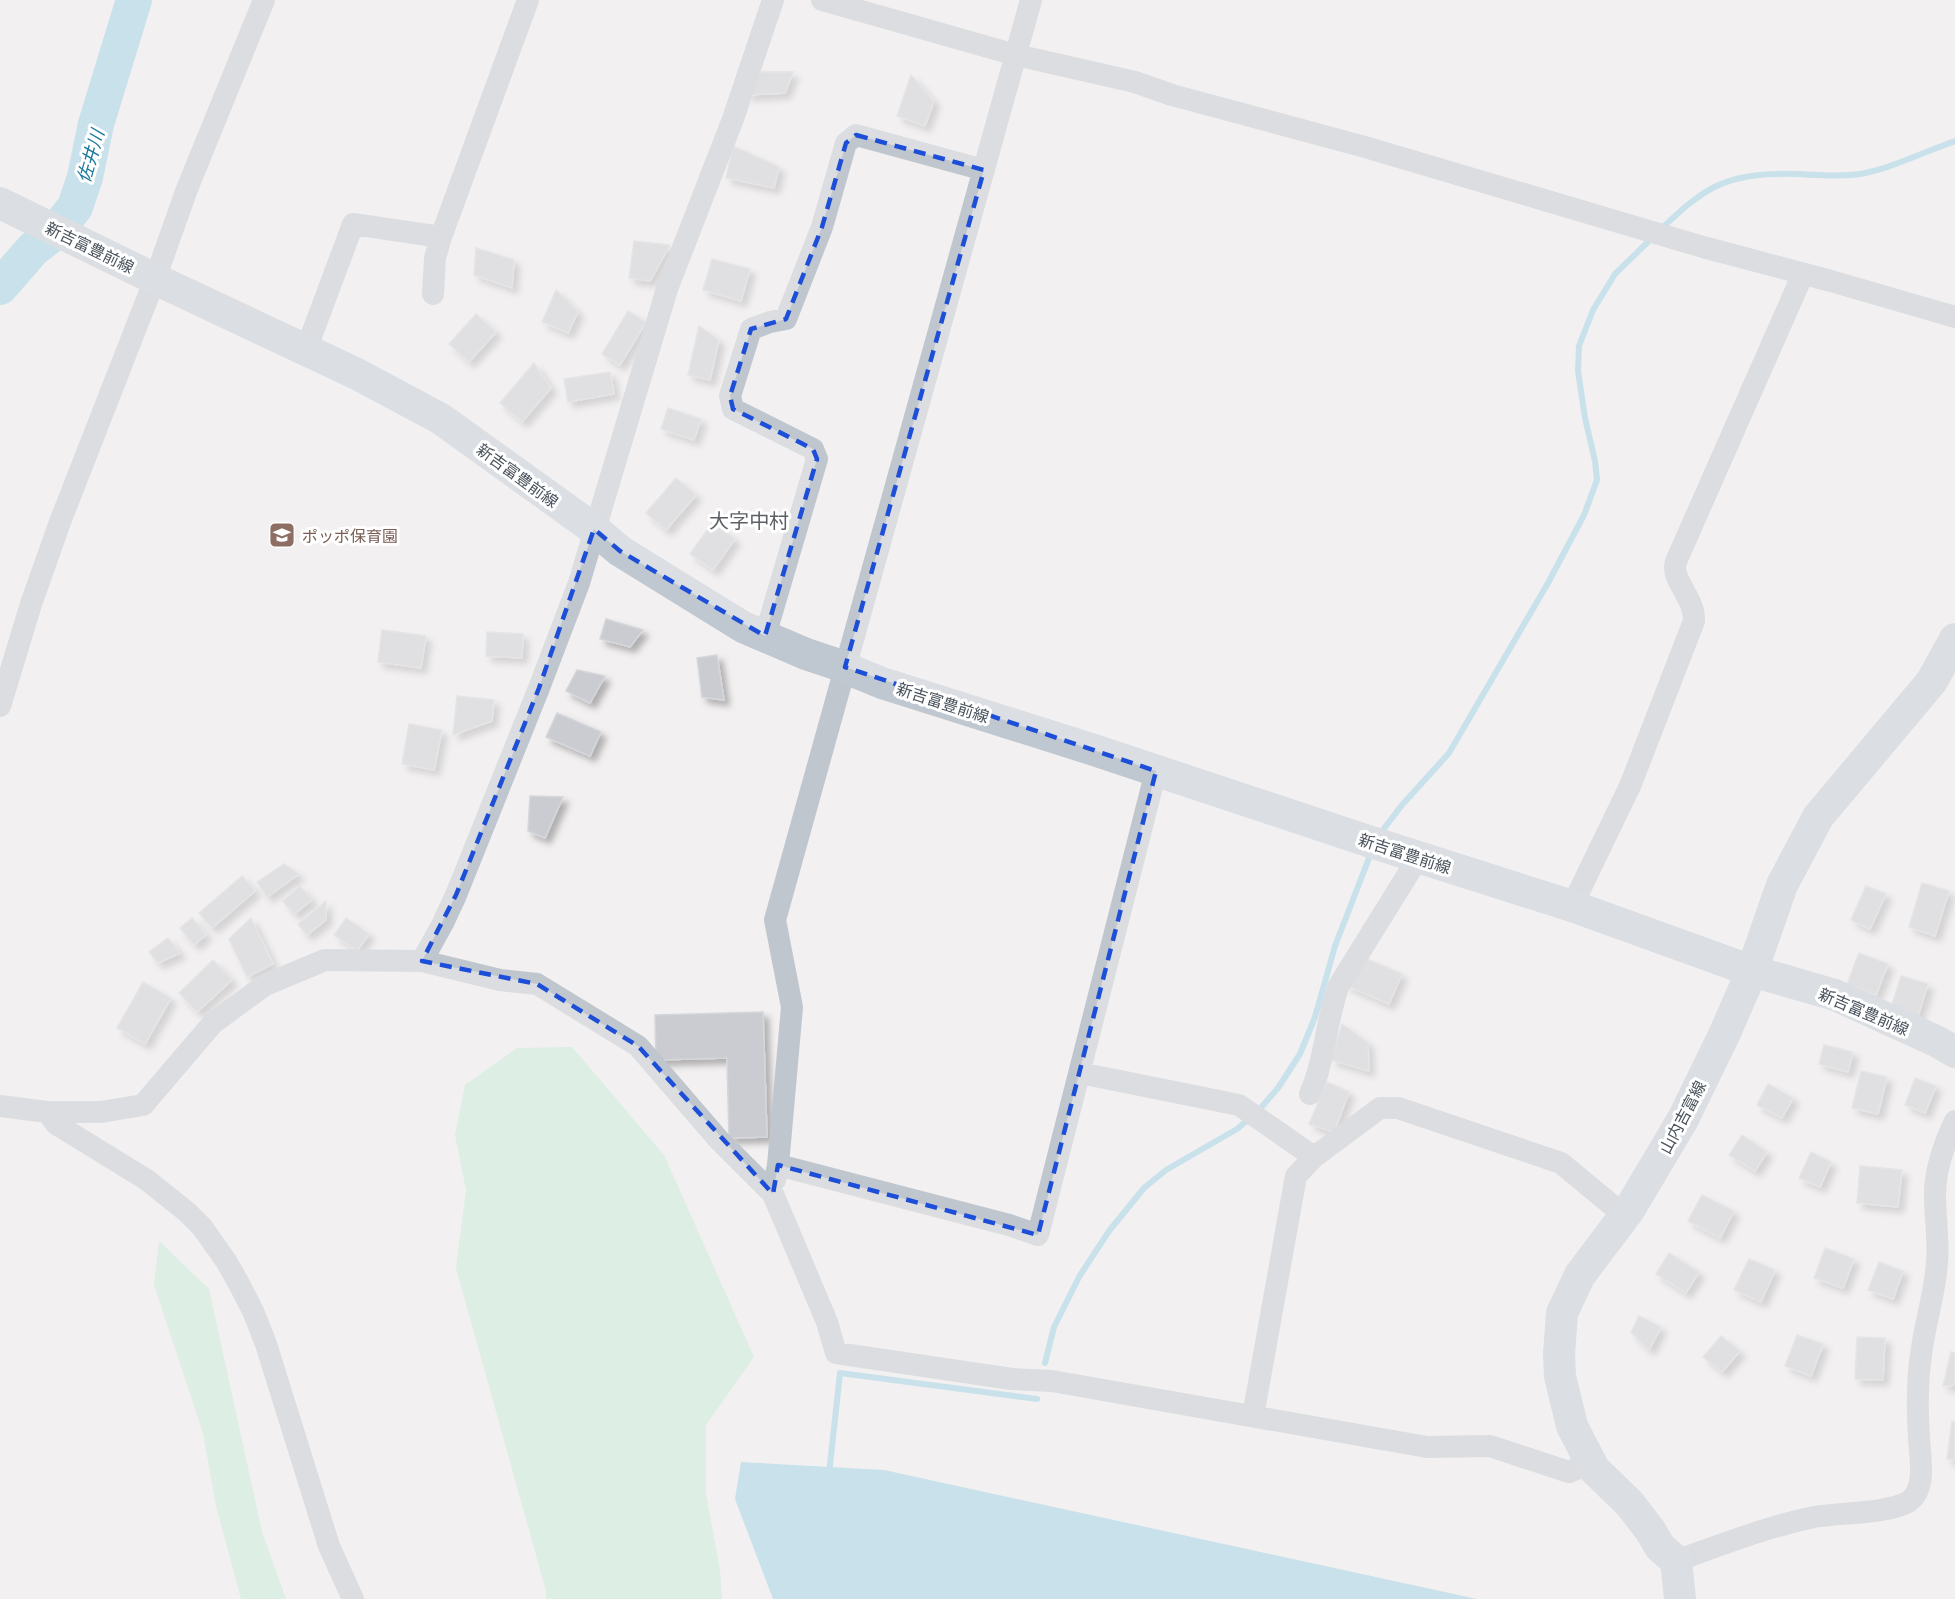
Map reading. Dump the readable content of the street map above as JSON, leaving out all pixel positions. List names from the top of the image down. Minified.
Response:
{"streets":{"main road":["新吉富豊前線","山内吉富線"]},"crossings":[["新吉富豊前線","山内吉富線"]],"districts":["大字中村"],"water":["佐井川"],"places":{"school or university":["ポッポ保育園"]}}
